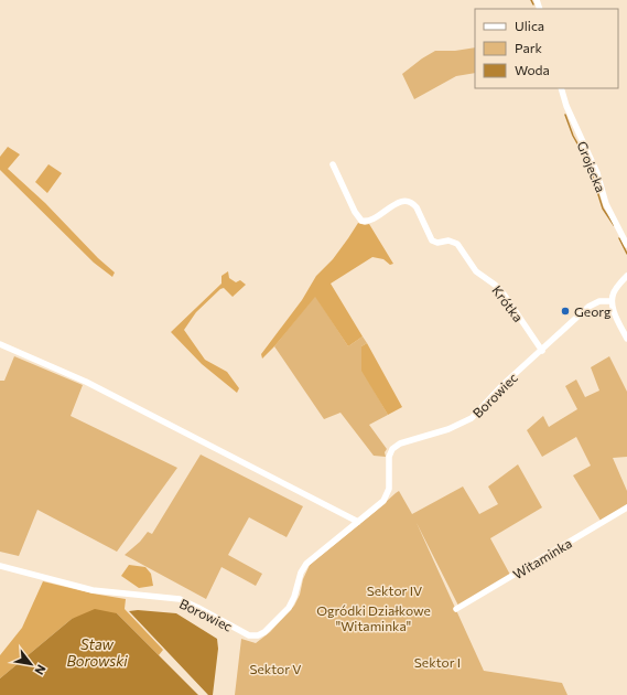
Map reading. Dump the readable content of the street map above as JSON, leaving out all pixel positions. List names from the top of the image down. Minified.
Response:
{"streets":{"street":["Grojecka","Krótka","Borowiec","Witaminka"]},"crossings":[["Krótka","Borowiec"]],"water":["Staw Borowski"],"parks":["Sektor IV","Ogródki Działkowe \"Witaminka\"","Sektor I","Sektor V"],"places":["Georg"],"legend":["Ulica","Park","Woda"],"north":"bottom right"}
